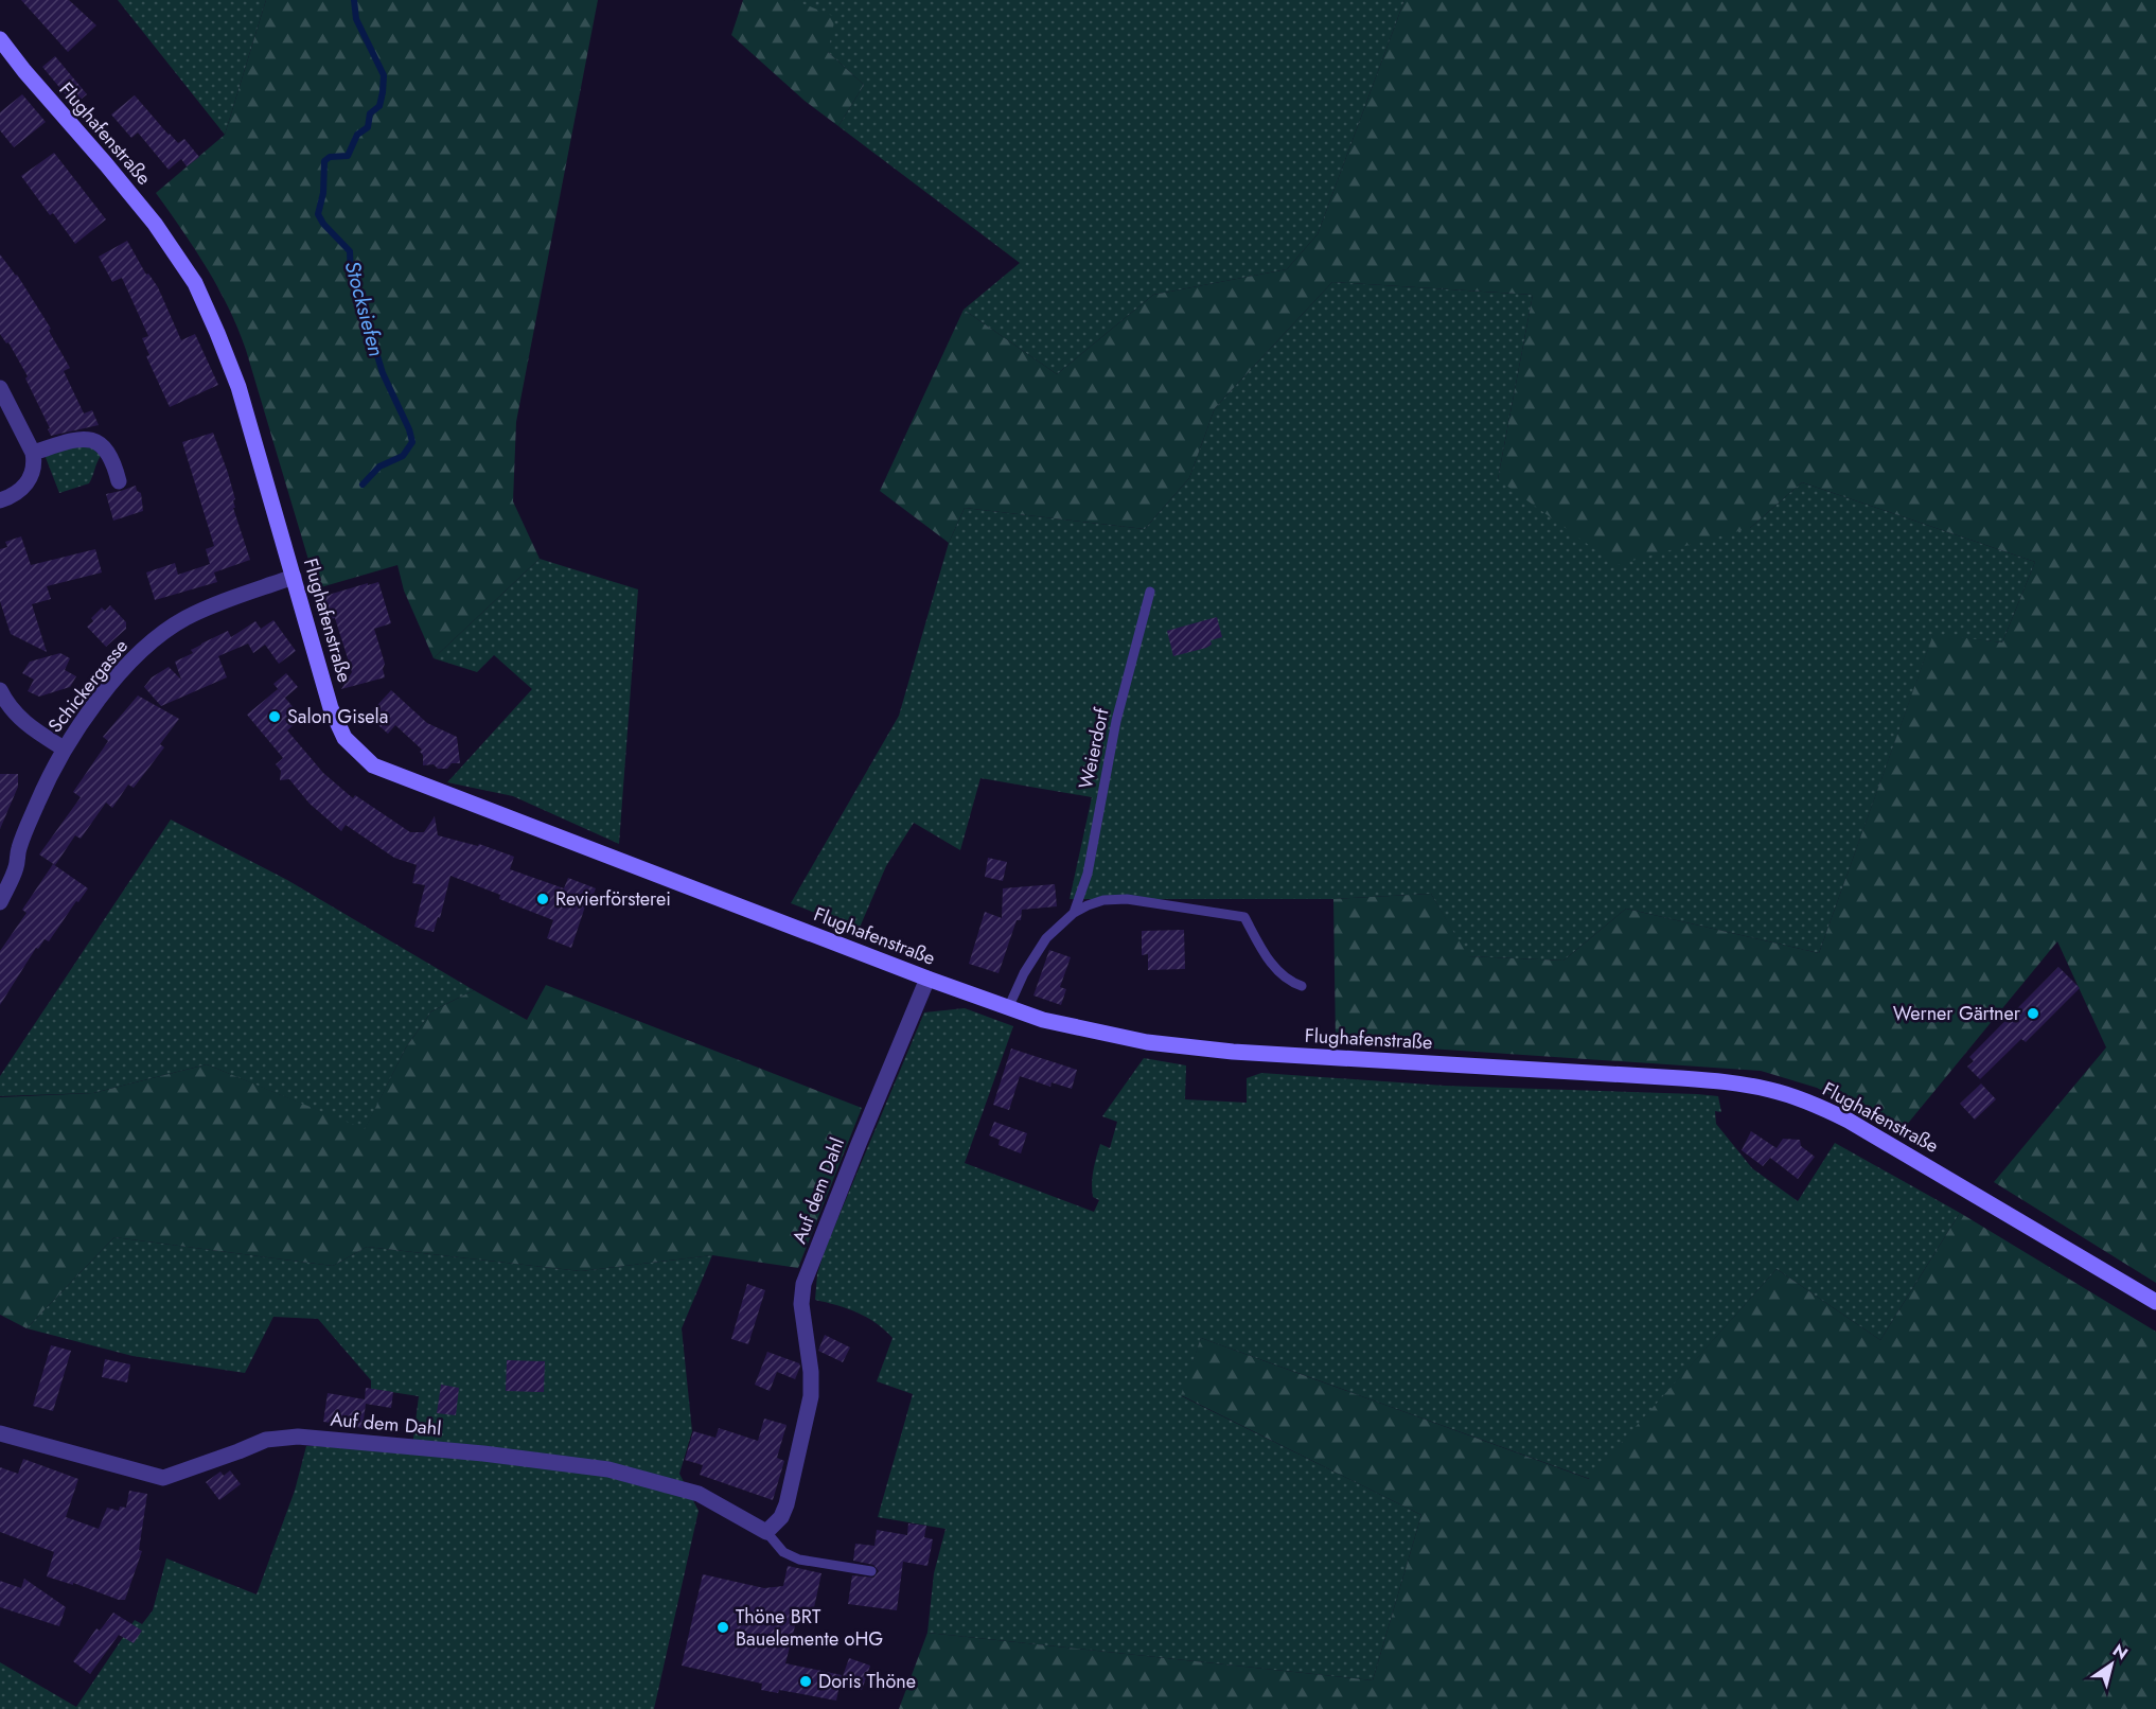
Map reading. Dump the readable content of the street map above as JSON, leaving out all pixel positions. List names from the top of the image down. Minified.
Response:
{"streets":{"main road":["Flughafenstraße"],"street":["Schickergasse","Auf dem Dahl"],"lane":["Weierdorf"]},"crossings":[["Flughafenstraße","Schickergasse"],["Flughafenstraße","Weierdorf"],["Flughafenstraße","Auf dem Dahl"]],"water":["Stocksiefen"],"places":["Salon Gisela","Revierförsterei","Werner Gärtner","Thöne BRT Bauelemente oHG","Doris Thöne"],"north":"top right"}
